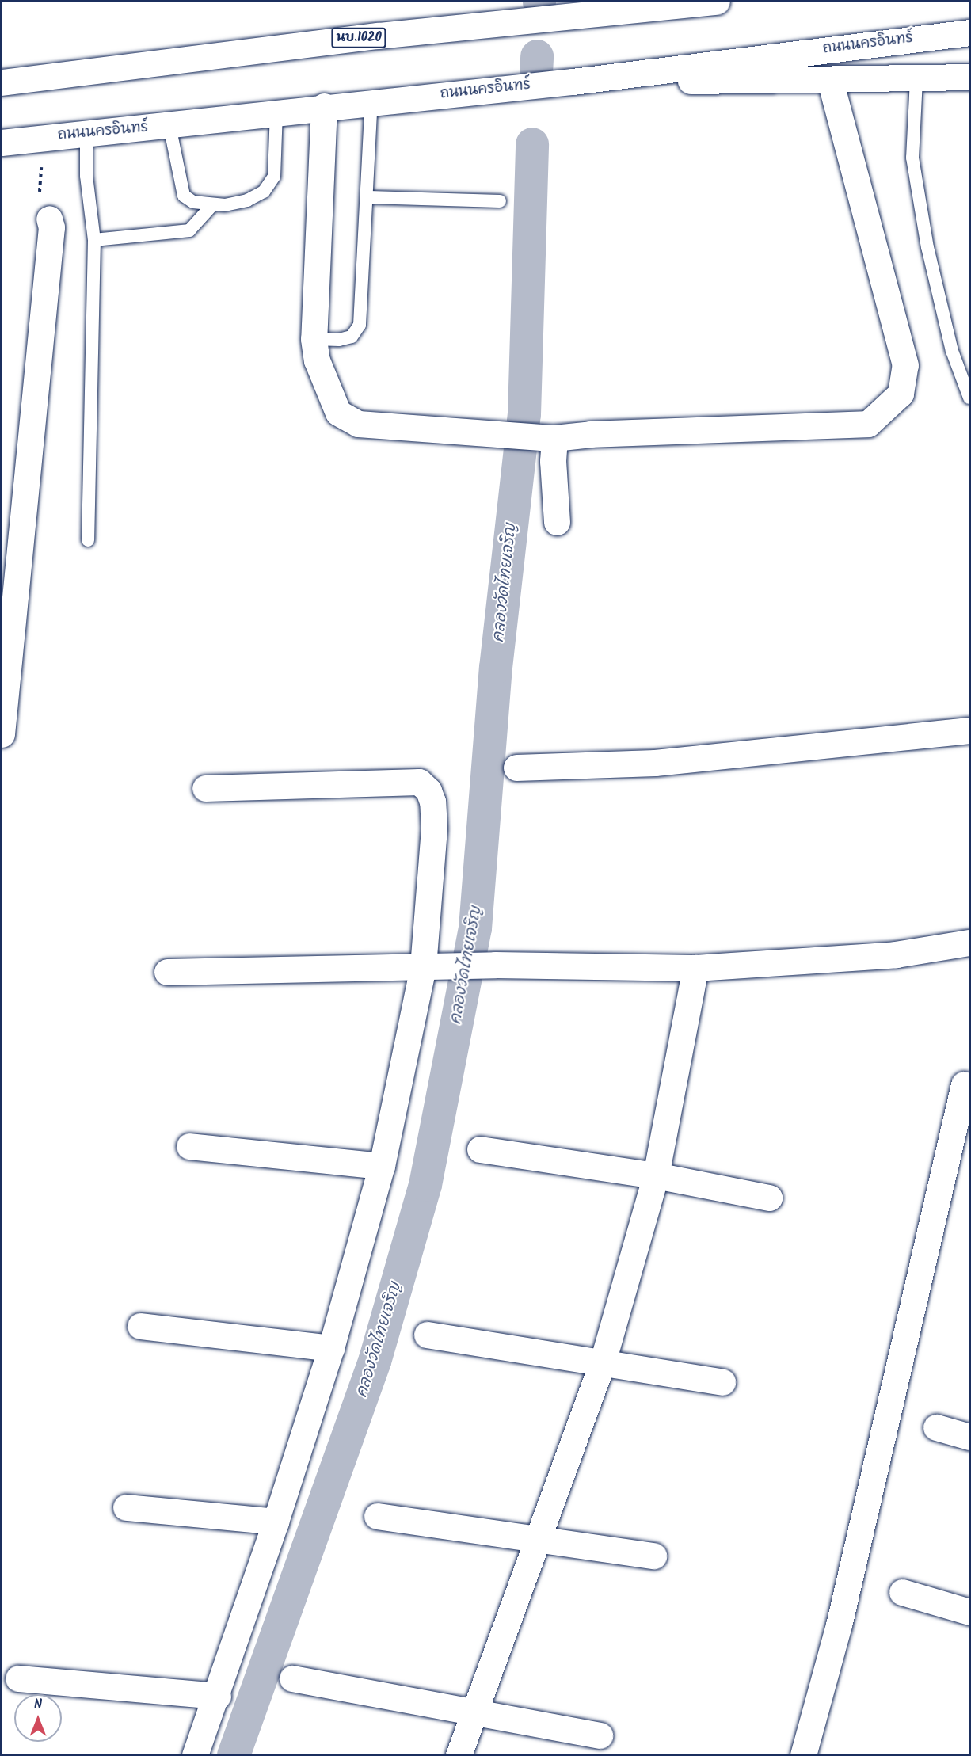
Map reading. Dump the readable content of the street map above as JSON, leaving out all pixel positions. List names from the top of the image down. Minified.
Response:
{"streets":{"street":["นบ.1020","ถนนนครอินทร์"]},"water":["คลองวัดไทยเจริญ"],"north":"top"}
